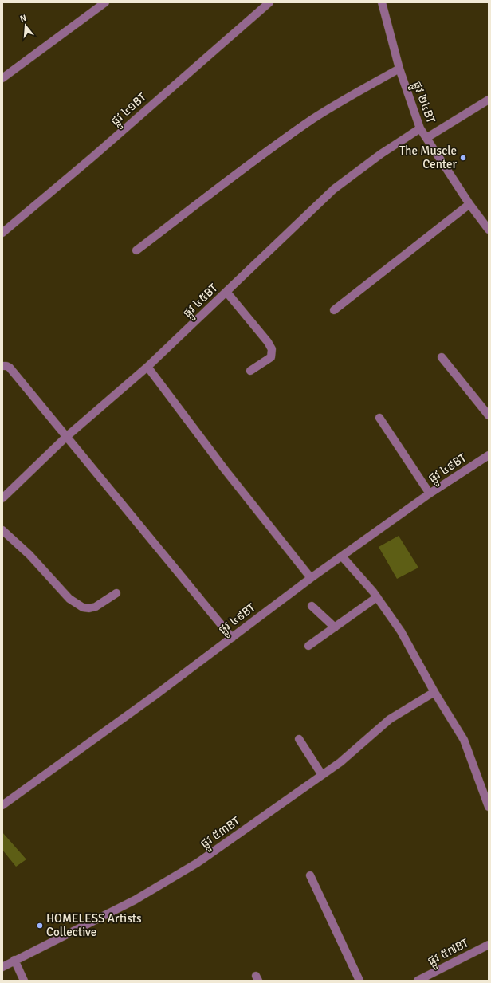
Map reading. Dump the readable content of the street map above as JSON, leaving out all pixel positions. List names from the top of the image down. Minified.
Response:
{"streets":{"street":["ផ្លូវ ២៤BT","ផ្លូវ ៤១BT","ផ្លូវ ៤៥BT","ផ្លូវ ៤៩BT","ផ្លូវ ៥៣BT","ផ្លូវ ៥៧BT"]},"crossings":[["ផ្លូវ ២៤BT","ផ្លូវ ៤៥BT"]],"places":["The Muscle Center","HOMELESS Artists Collective"],"north":"top"}
